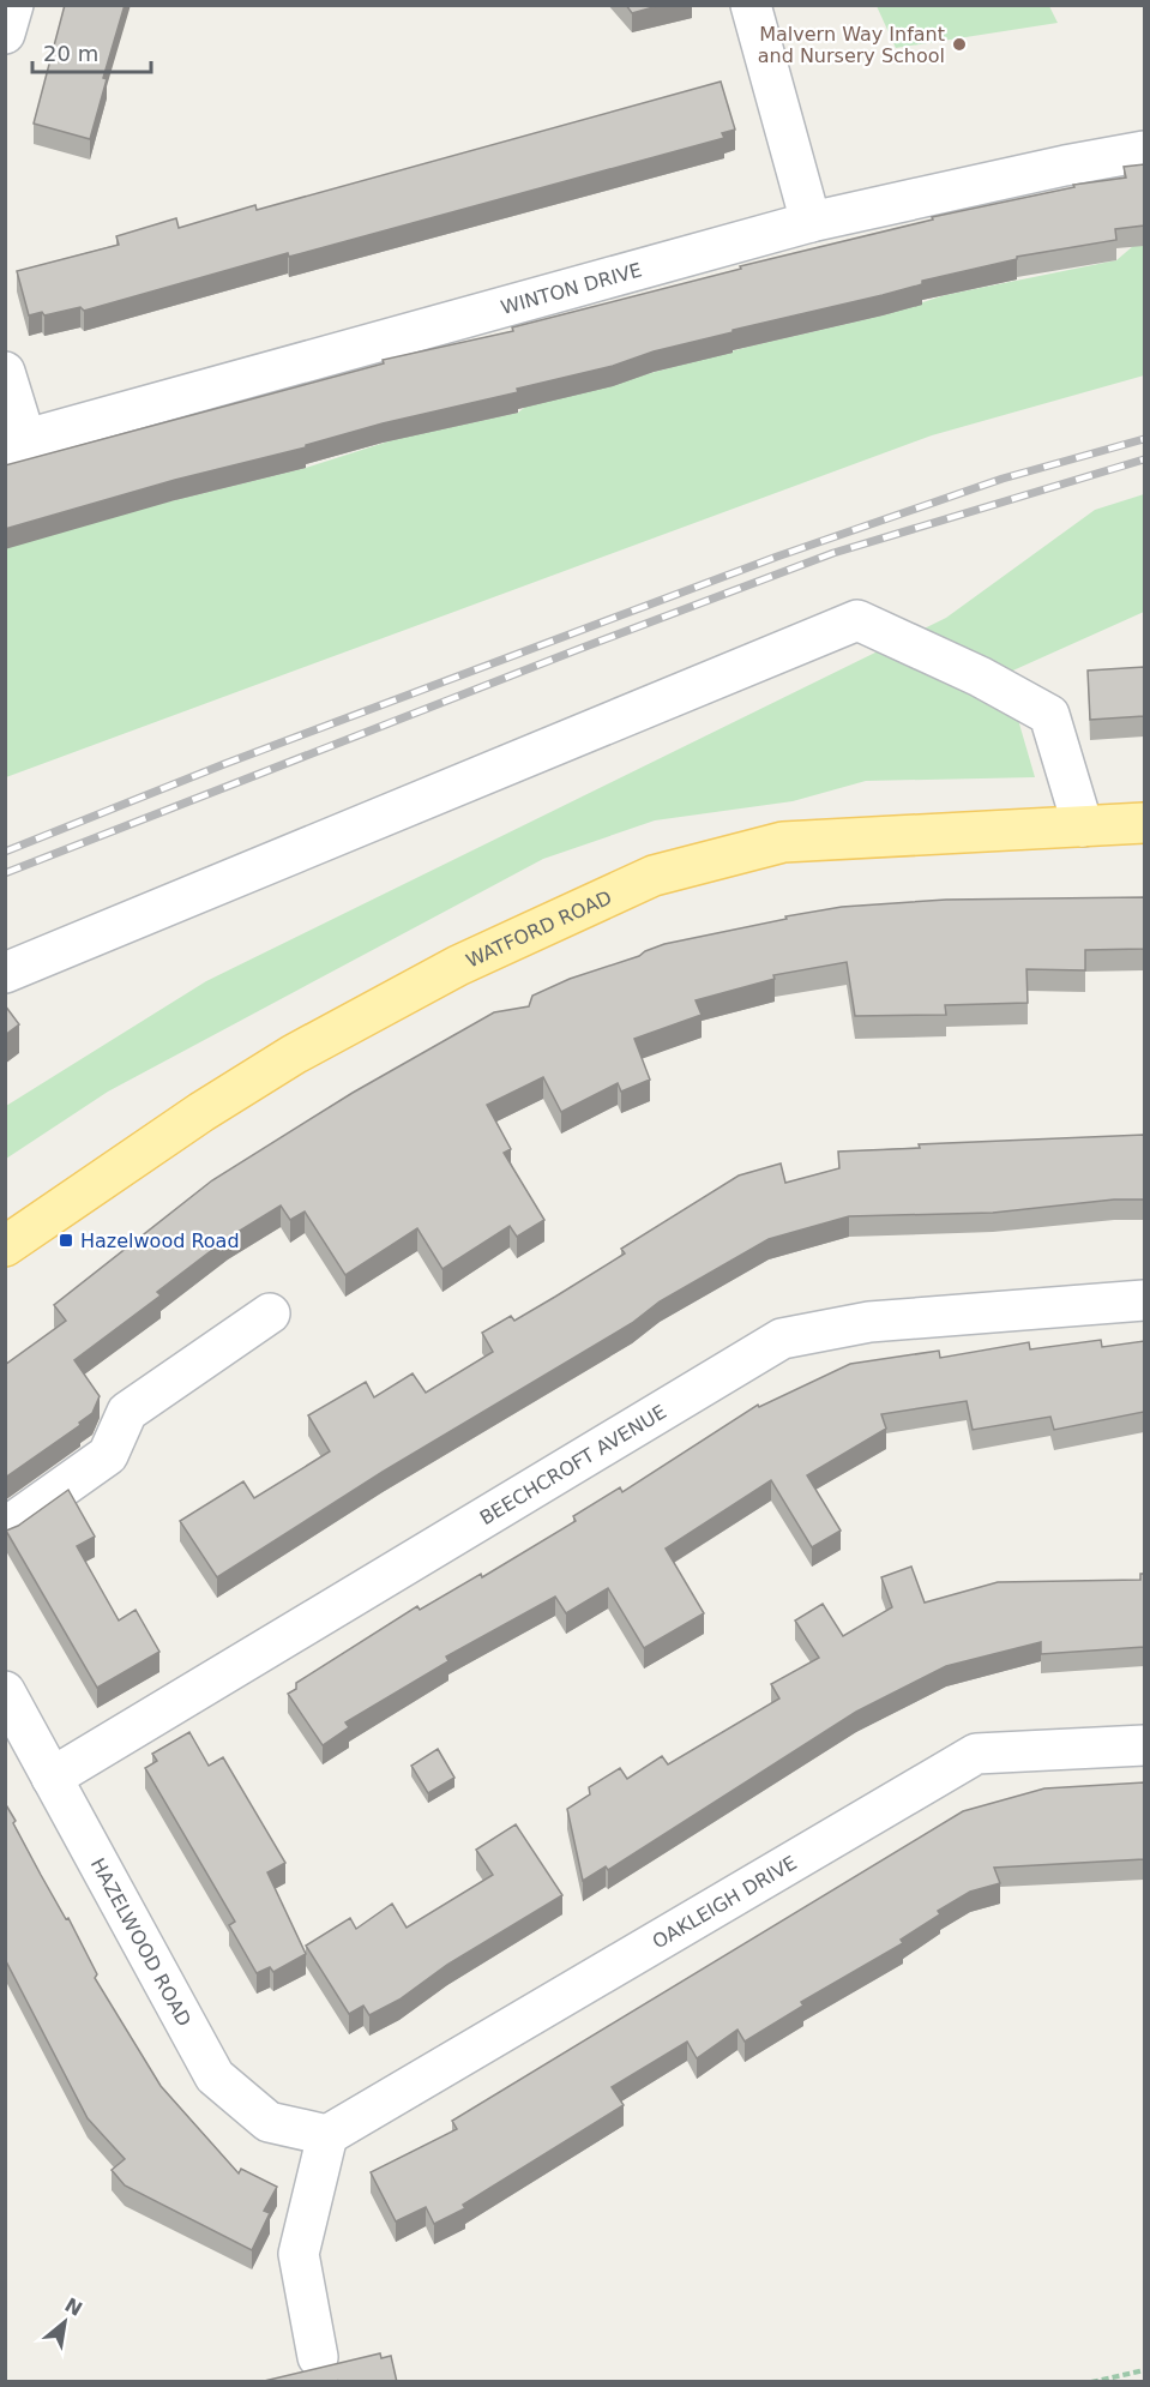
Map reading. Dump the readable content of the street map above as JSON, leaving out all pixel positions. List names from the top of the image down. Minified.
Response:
{"streets":{"main road":["WATFORD ROAD"],"street":["WINTON DRIVE","BEECHCROFT AVENUE","OAKLEIGH DRIVE","HAZELWOOD ROAD"]},"crossings":[["BEECHCROFT AVENUE","HAZELWOOD ROAD"],["OAKLEIGH DRIVE","HAZELWOOD ROAD"]],"places":{"other":["Malvern Way Infant and Nursery School"],"transit":["Hazelwood Road"]},"scale_bar":"20 m","north":"top right"}
